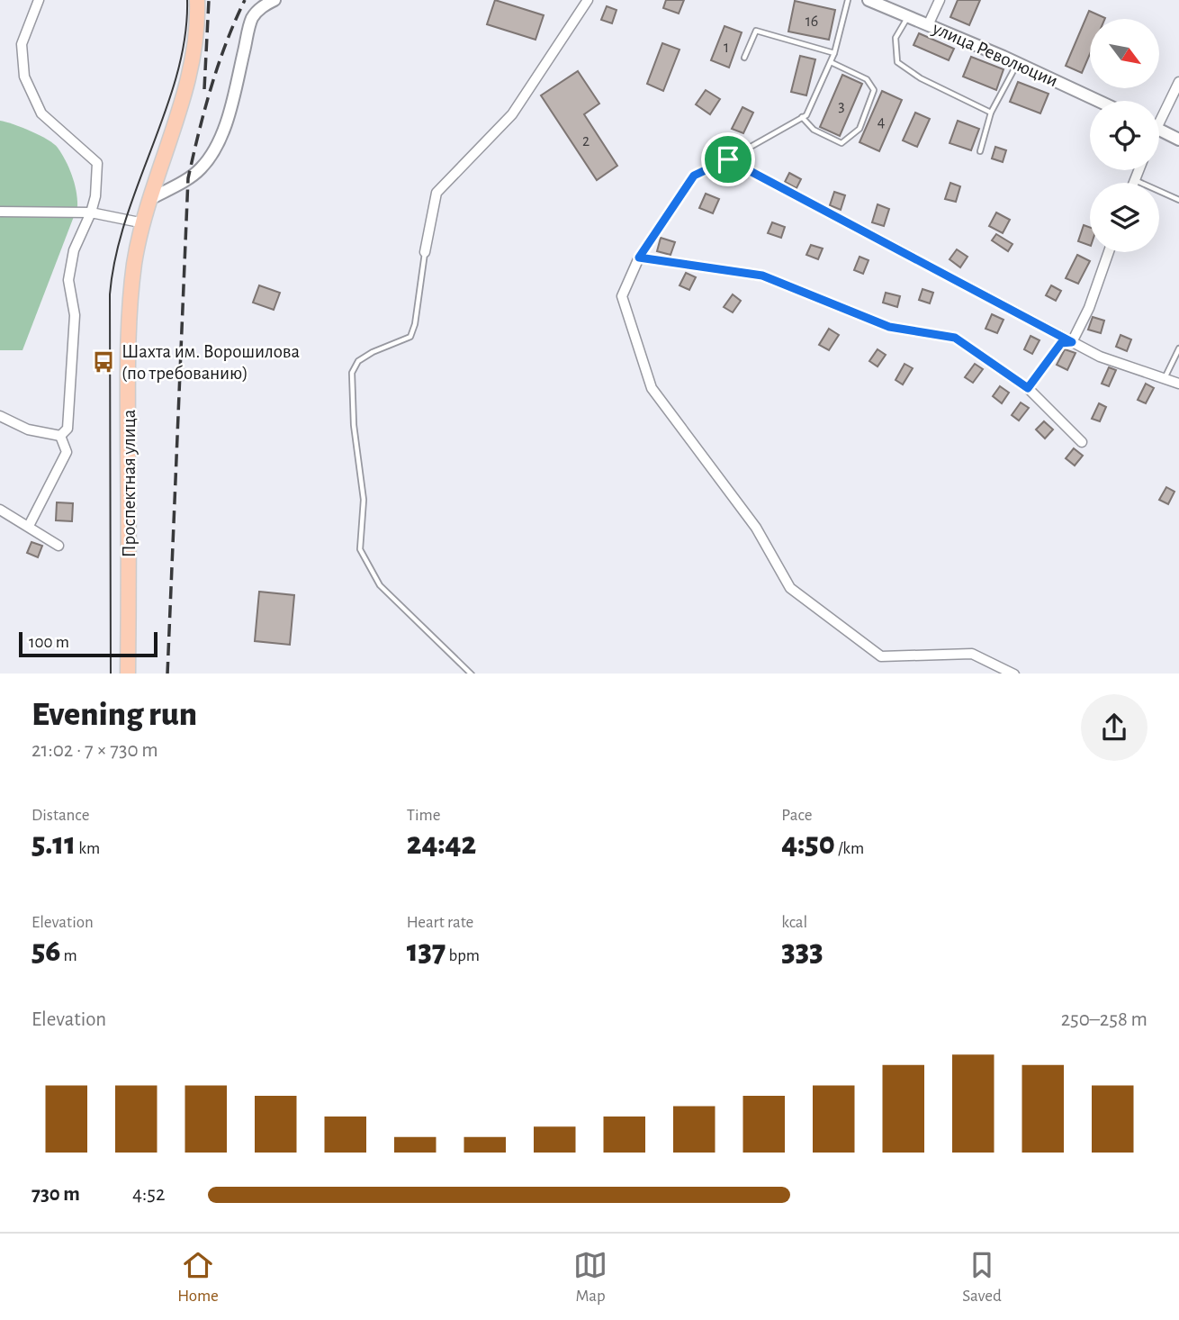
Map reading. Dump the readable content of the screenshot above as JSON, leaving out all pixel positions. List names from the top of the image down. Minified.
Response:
{"streets":{"main road":["Проспектная улица"],"street":["улица Революции"]},"places":{"bus stop":["Шахта им. Ворошилова (по требованию)"]},"house_numbers":["16","1","3","4","2"],"scale_bar":"100 m","north":"bottom right","page":{"scale":"100 m","heading":["Evening run","21:02 · 7 × 730 m"],"stats":[["Distance","5.11 km"],["Time","24:42"],["Pace","4:50 /km"],["Elevation","56 m"],["Heart rate","137 bpm"],["kcal","333"]],"chart":["Elevation","250–258 m"],"list":[{"name":"730 m","note":"4:52"}],"tabs":["Home","Map","Saved"]}}
